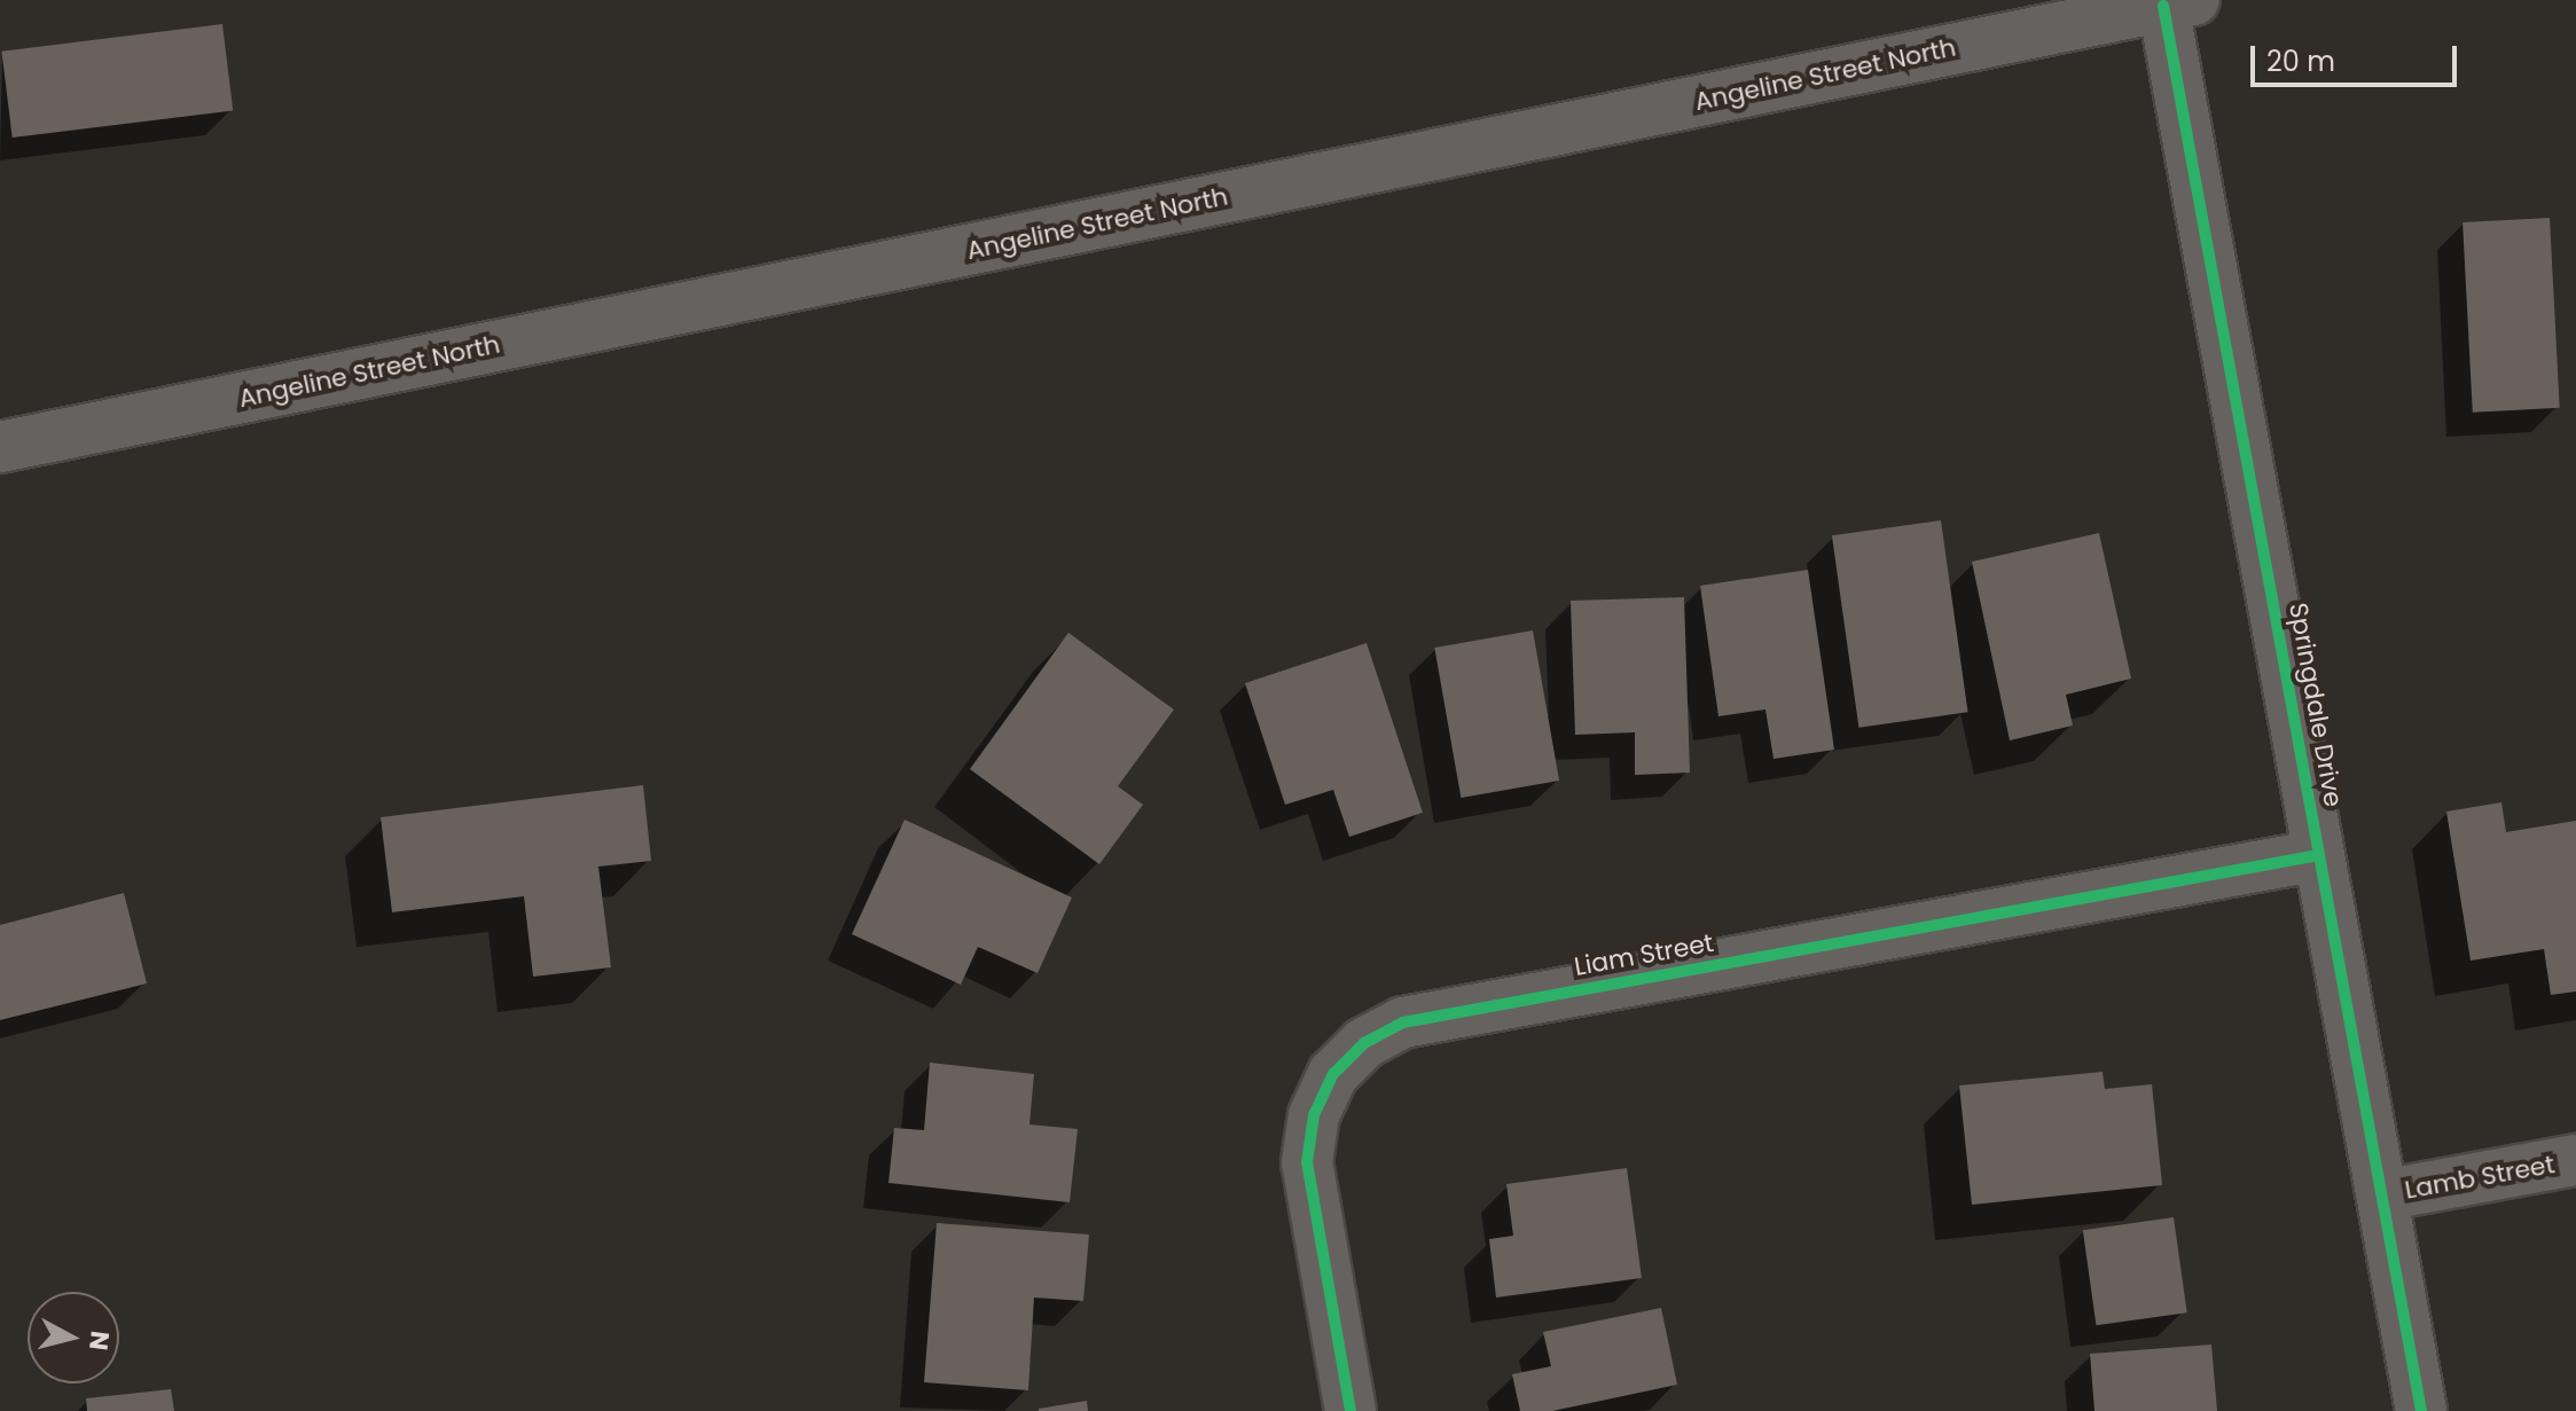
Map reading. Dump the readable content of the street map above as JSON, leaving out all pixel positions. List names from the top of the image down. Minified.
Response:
{"streets":{"street":["Angeline Street North","Springdale Drive","Liam Street","Lamb Street"]},"crossings":[["Angeline Street North","Springdale Drive"],["Springdale Drive","Liam Street"],["Springdale Drive","Lamb Street"]],"scale_bar":"20 m","north":"right"}
